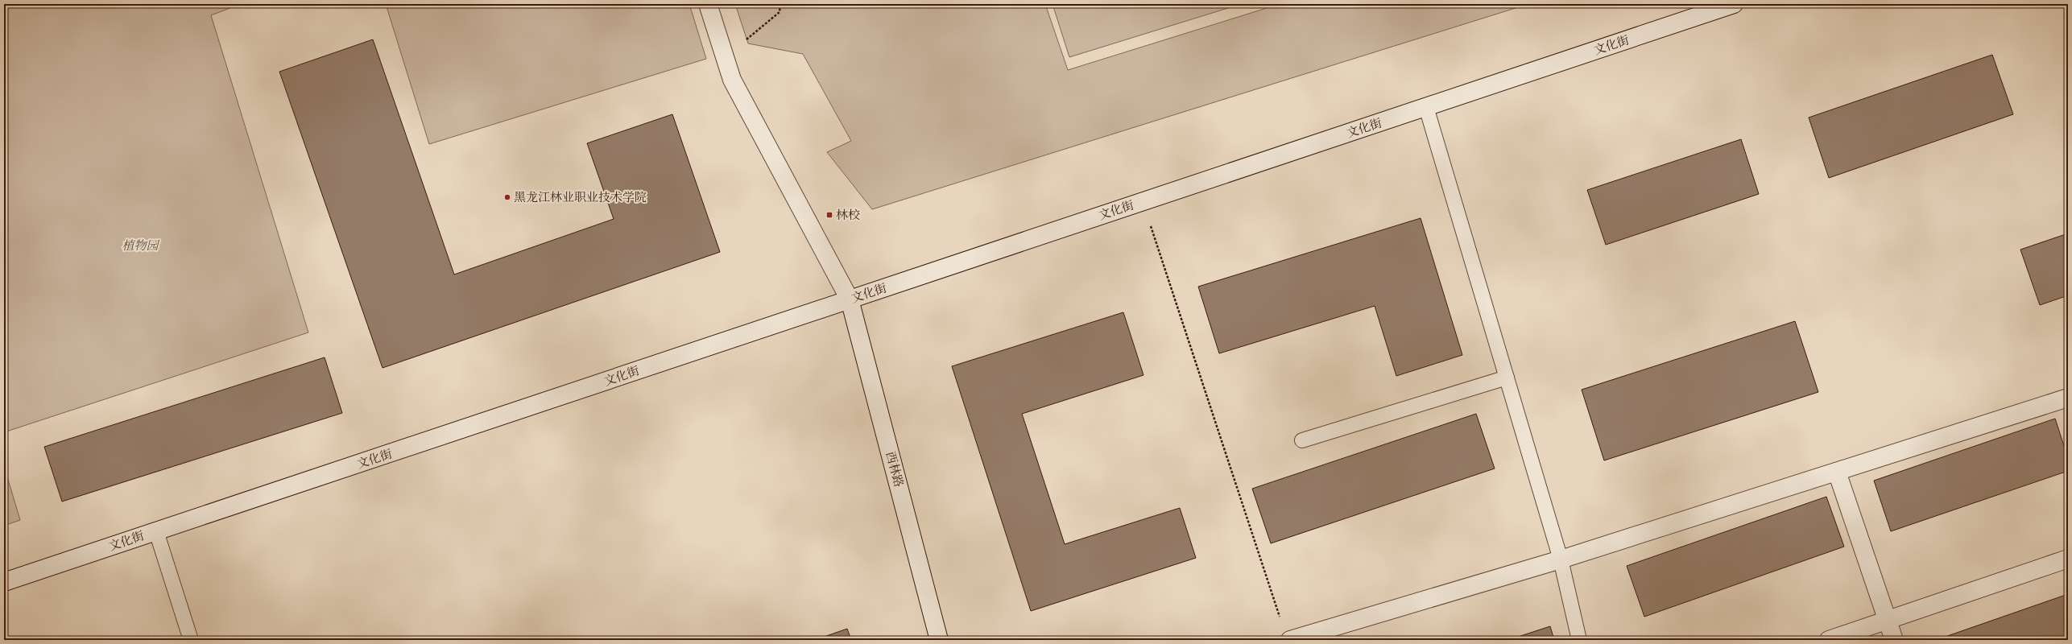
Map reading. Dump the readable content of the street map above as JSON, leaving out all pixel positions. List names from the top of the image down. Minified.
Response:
{"streets":{"street":["文化街","西林路"]},"crossings":[["文化街","西林路"]],"parks":["植物园"],"places":{"other":["黑龙江林业职业技术学院"],"transit":["林校"]}}
